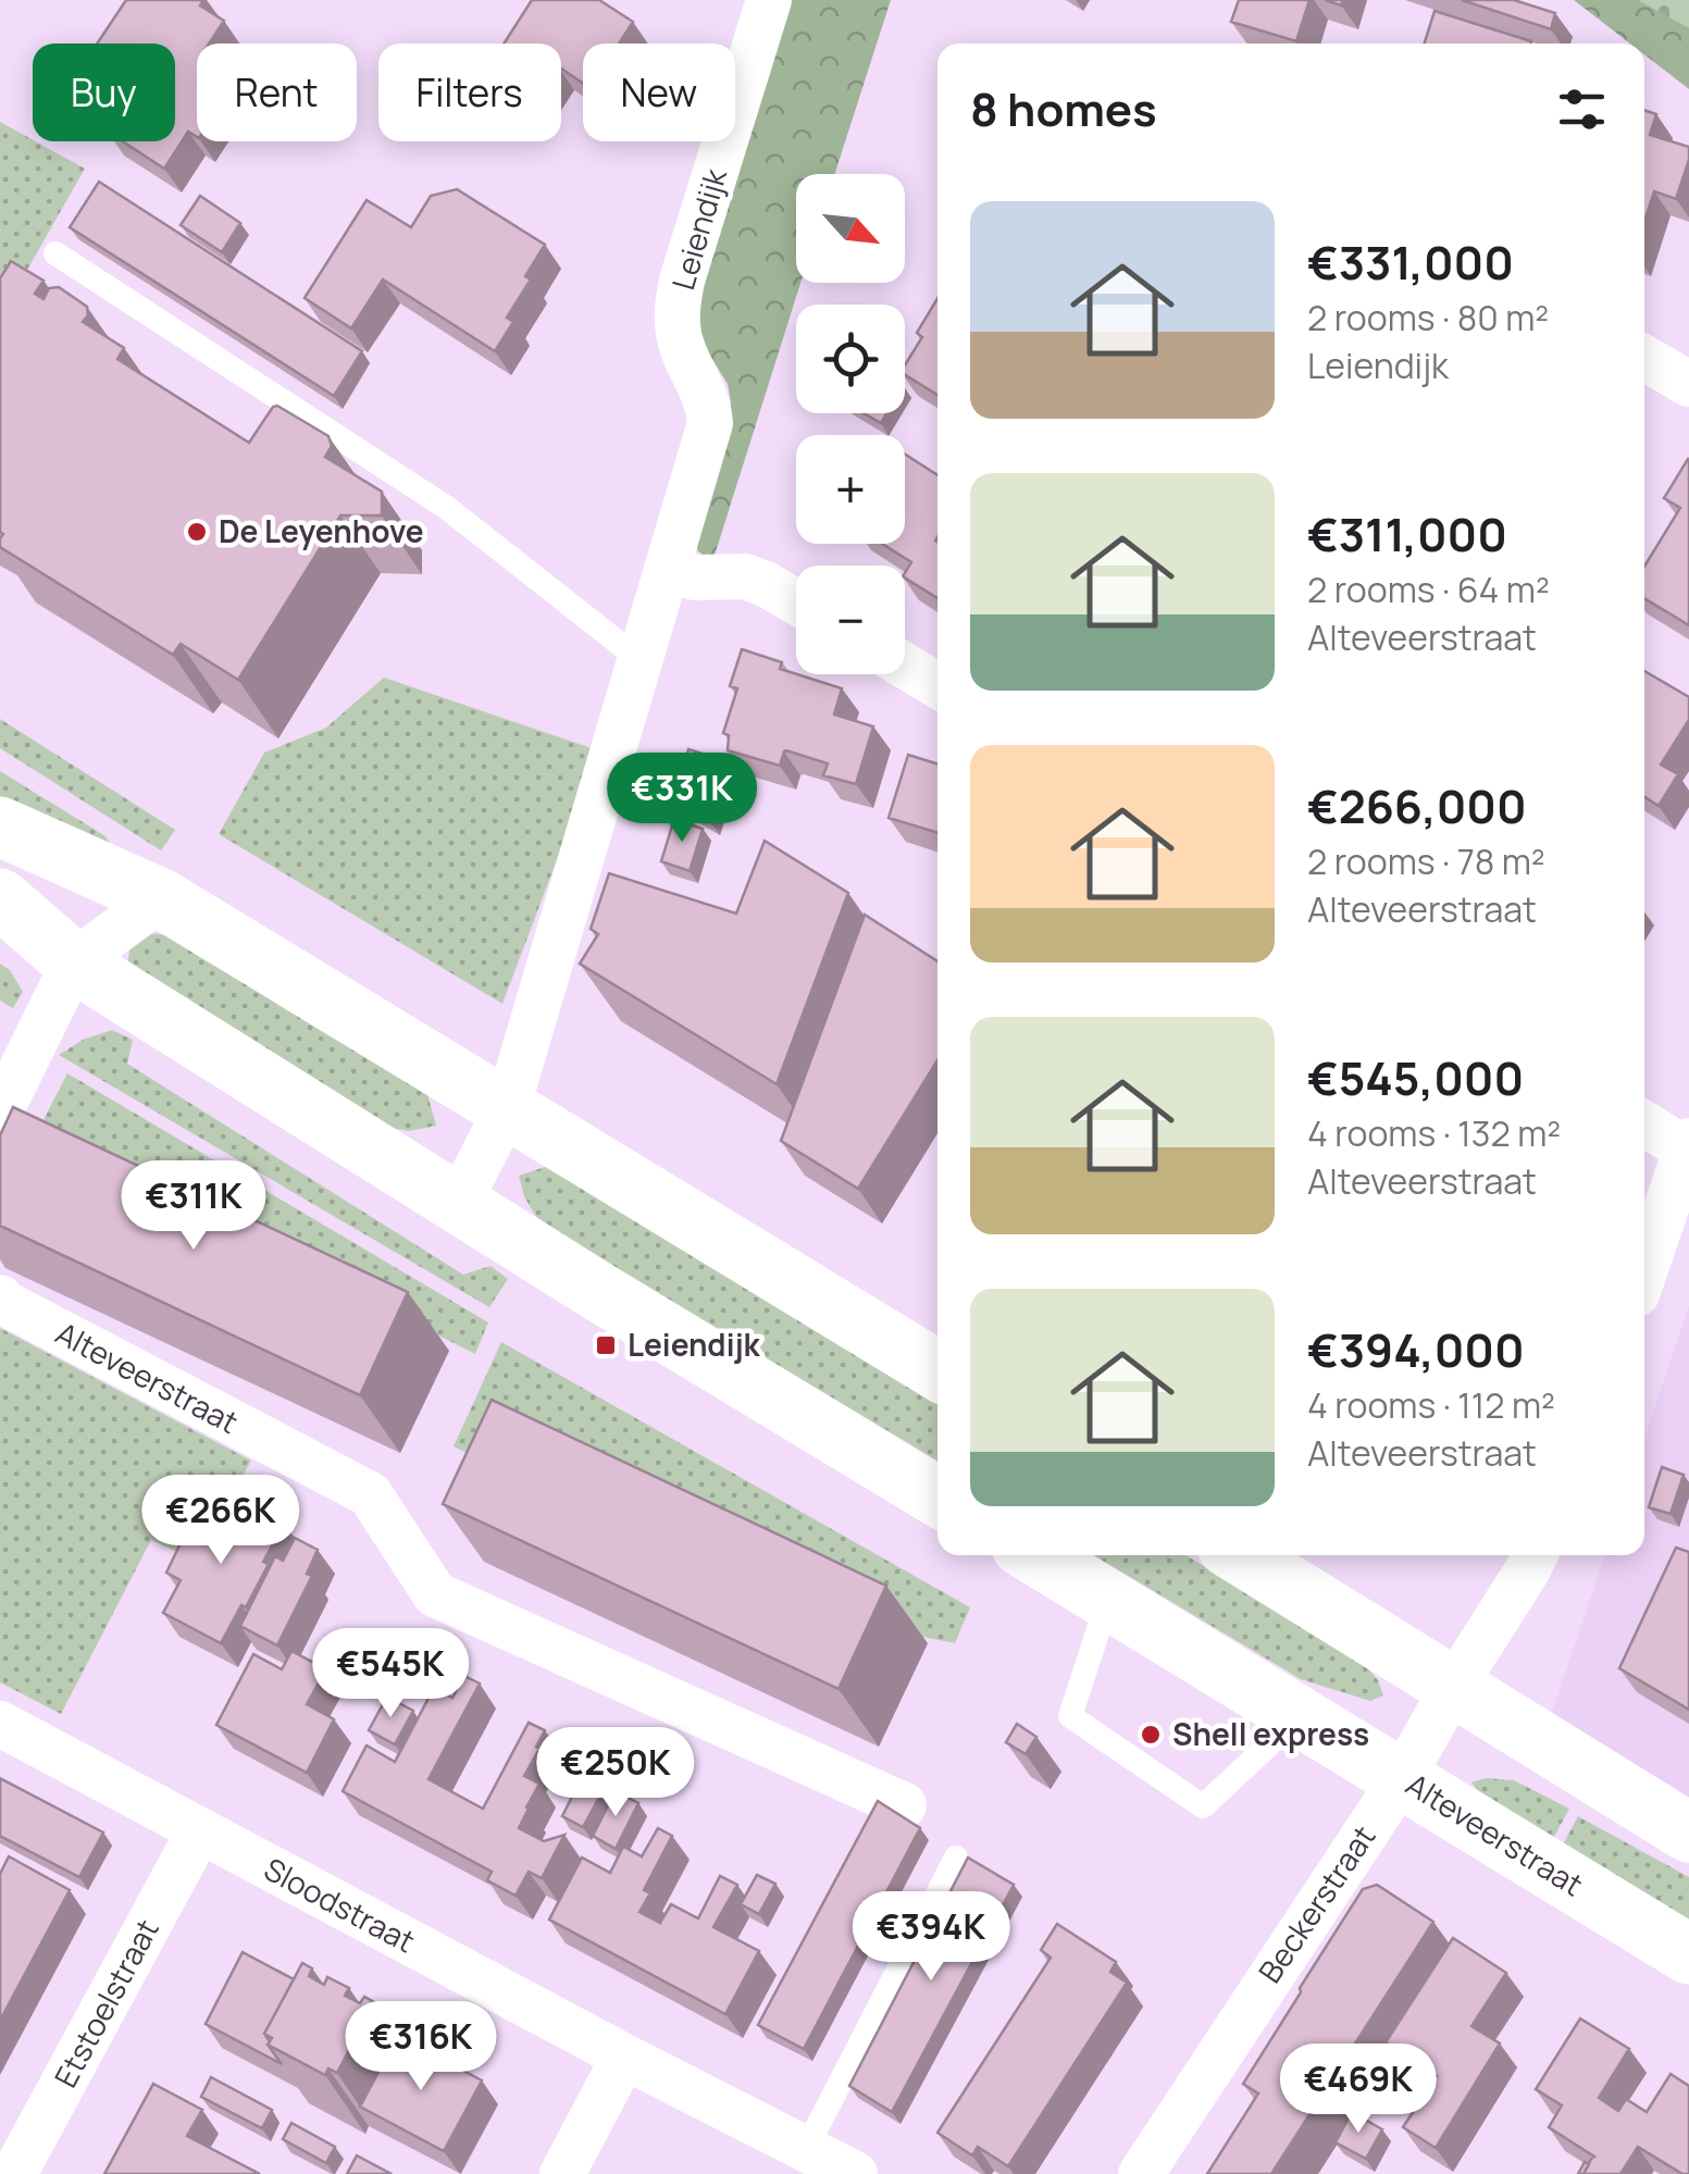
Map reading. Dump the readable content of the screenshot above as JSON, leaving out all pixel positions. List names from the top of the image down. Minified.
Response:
{"streets":{"street":["Leiendijk","Alteveerstraat","Beckerstraat","Sloodstraat","Etstoelstraat"]},"crossings":[["Alteveerstraat","Beckerstraat"],["Sloodstraat","Etstoelstraat"]],"places":{"other":["De Leyenhove","Shell express"],"transit":["Leiendijk"]},"north":"bottom right","page":{"chip":["Buy","Rent","Filters","New"],"heading":"8 homes","map_buttons":["+","−"],"list":[{"name":"€331,000","note":"2 rooms · 80 m² · Leiendijk"},{"name":"€311,000","note":"2 rooms · 64 m² · Alteveerstraat"},{"name":"€266,000","note":"2 rooms · 78 m² · Alteveerstraat"},{"name":"€545,000","note":"4 rooms · 132 m² · Alteveerstraat"},{"name":"€394,000","note":"4 rooms · 112 m² · Alteveerstraat"}],"price":["€331K","€311K","€266K","€545K","€250K","€394K","€316K","€469K"]}}
